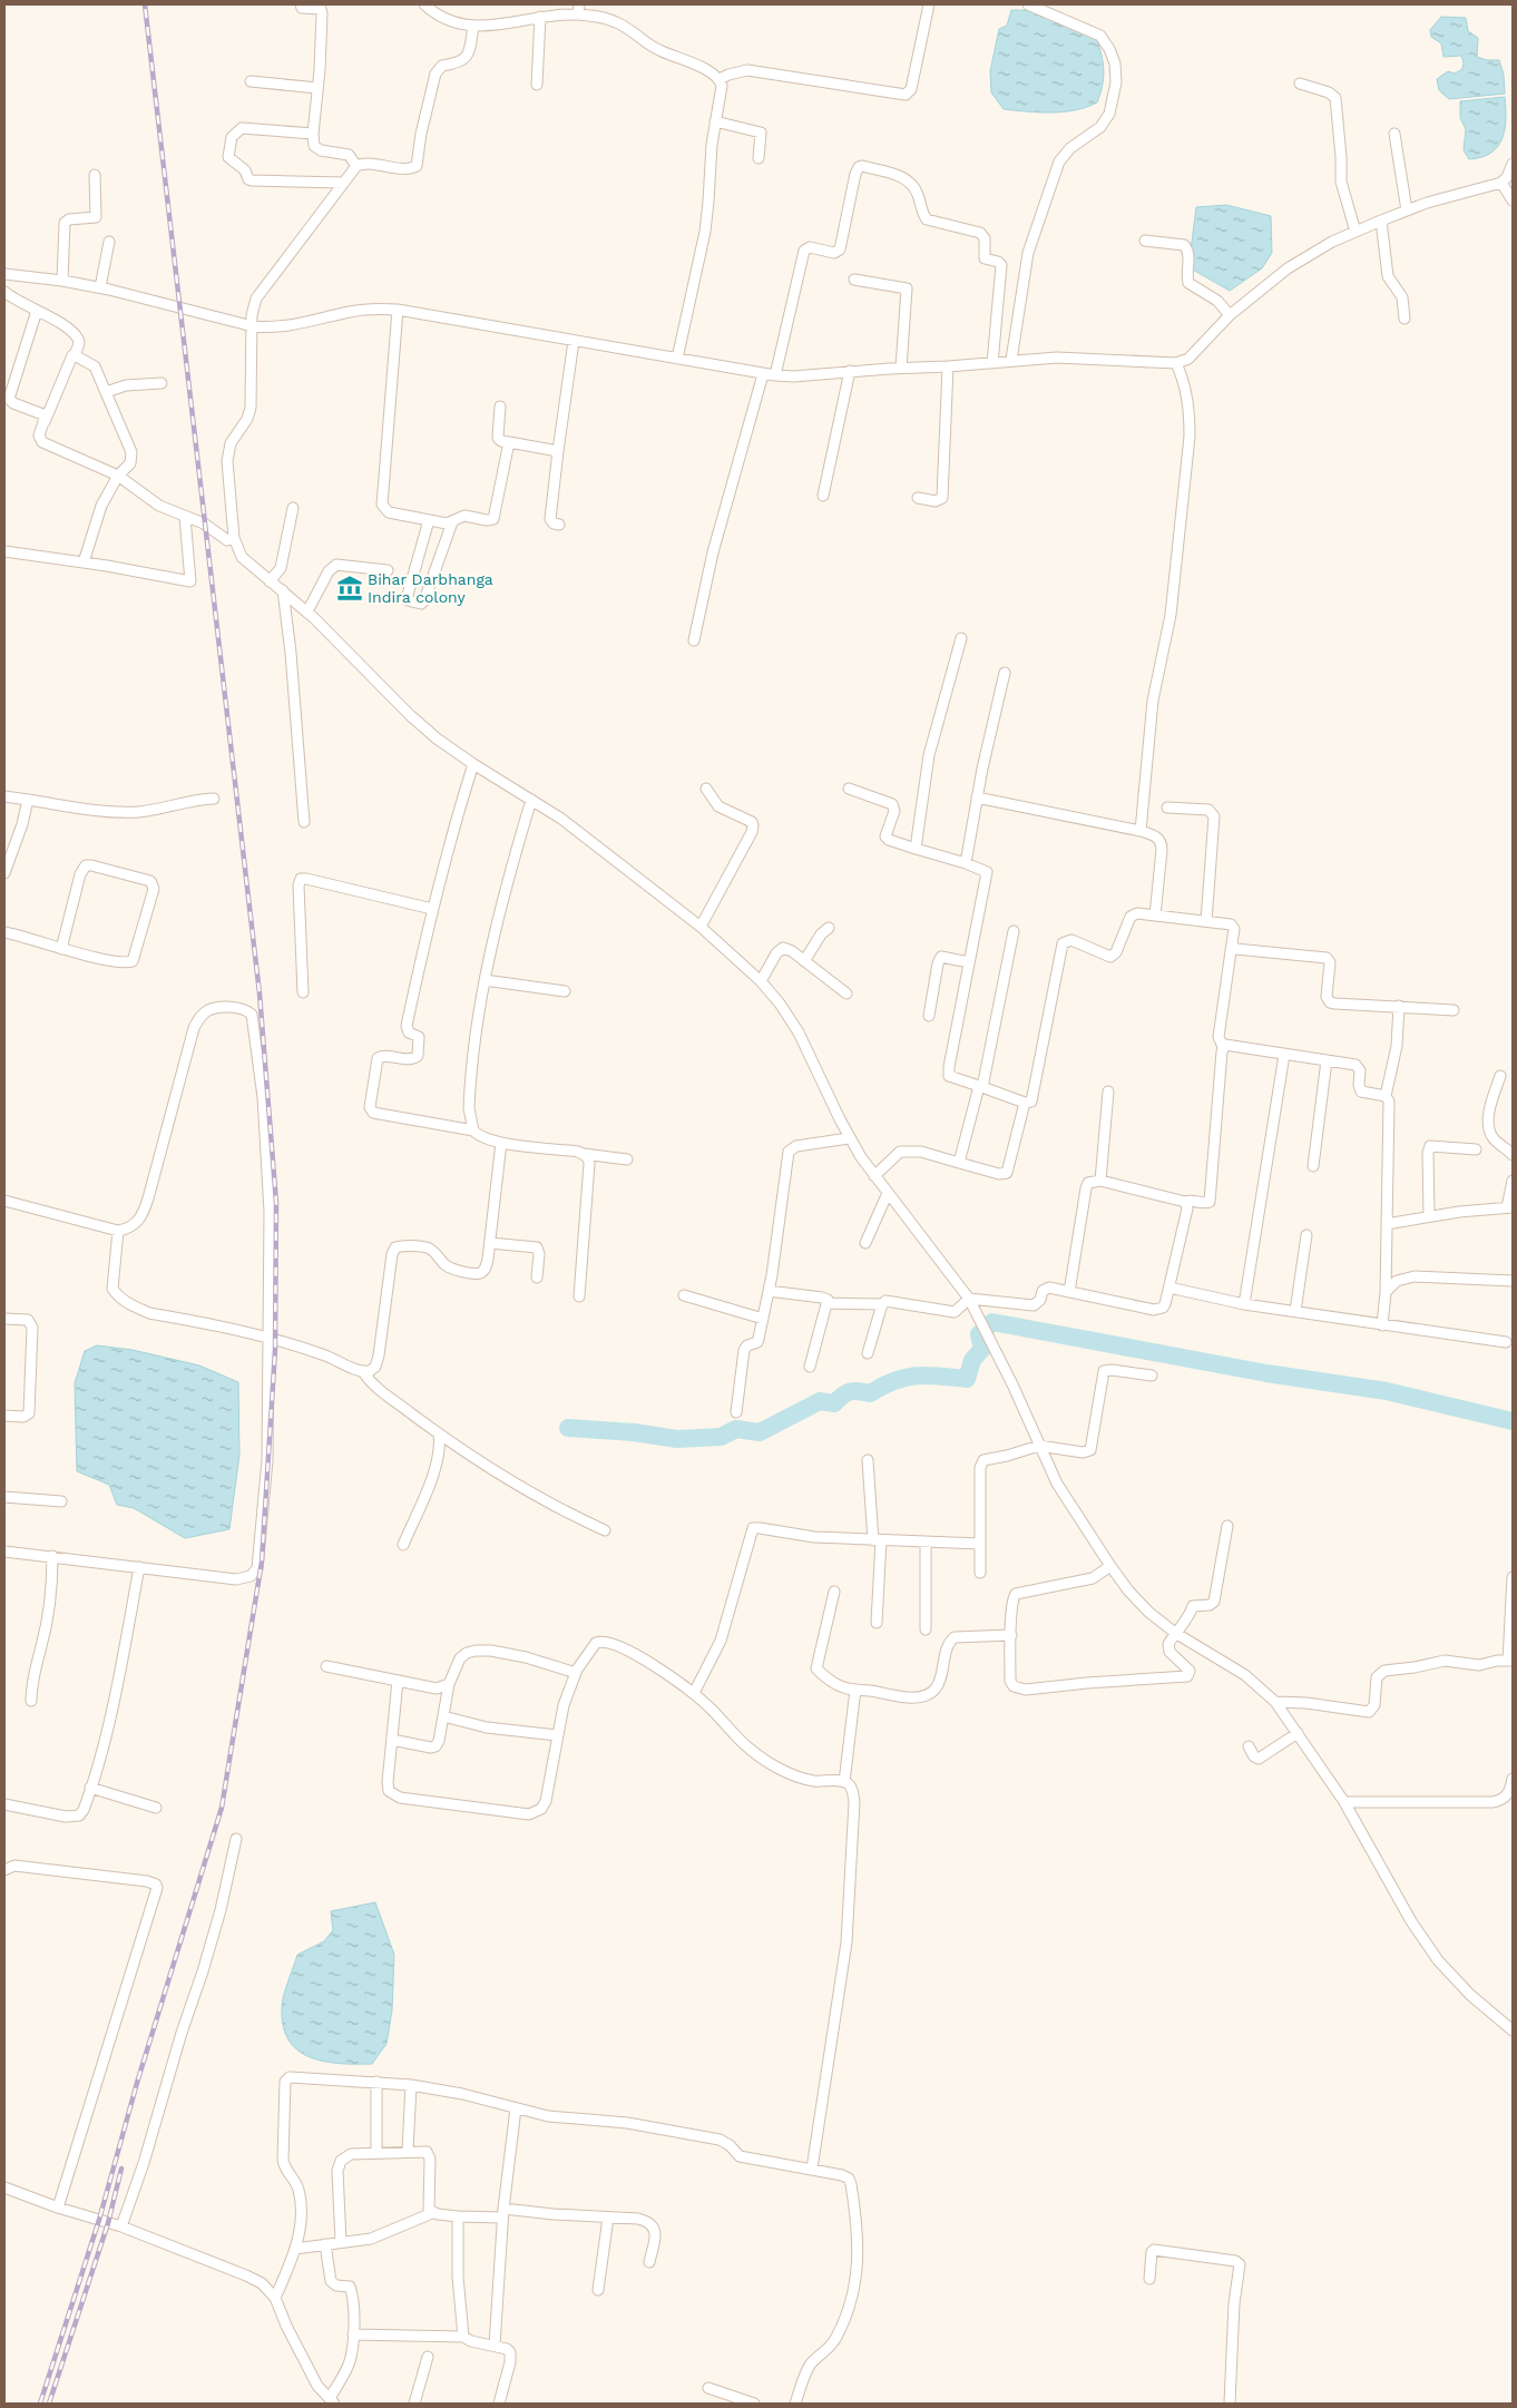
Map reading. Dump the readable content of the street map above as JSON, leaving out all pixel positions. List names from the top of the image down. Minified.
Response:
{"places":{"museum":["Bihar Darbhanga Indira colony"]}}
